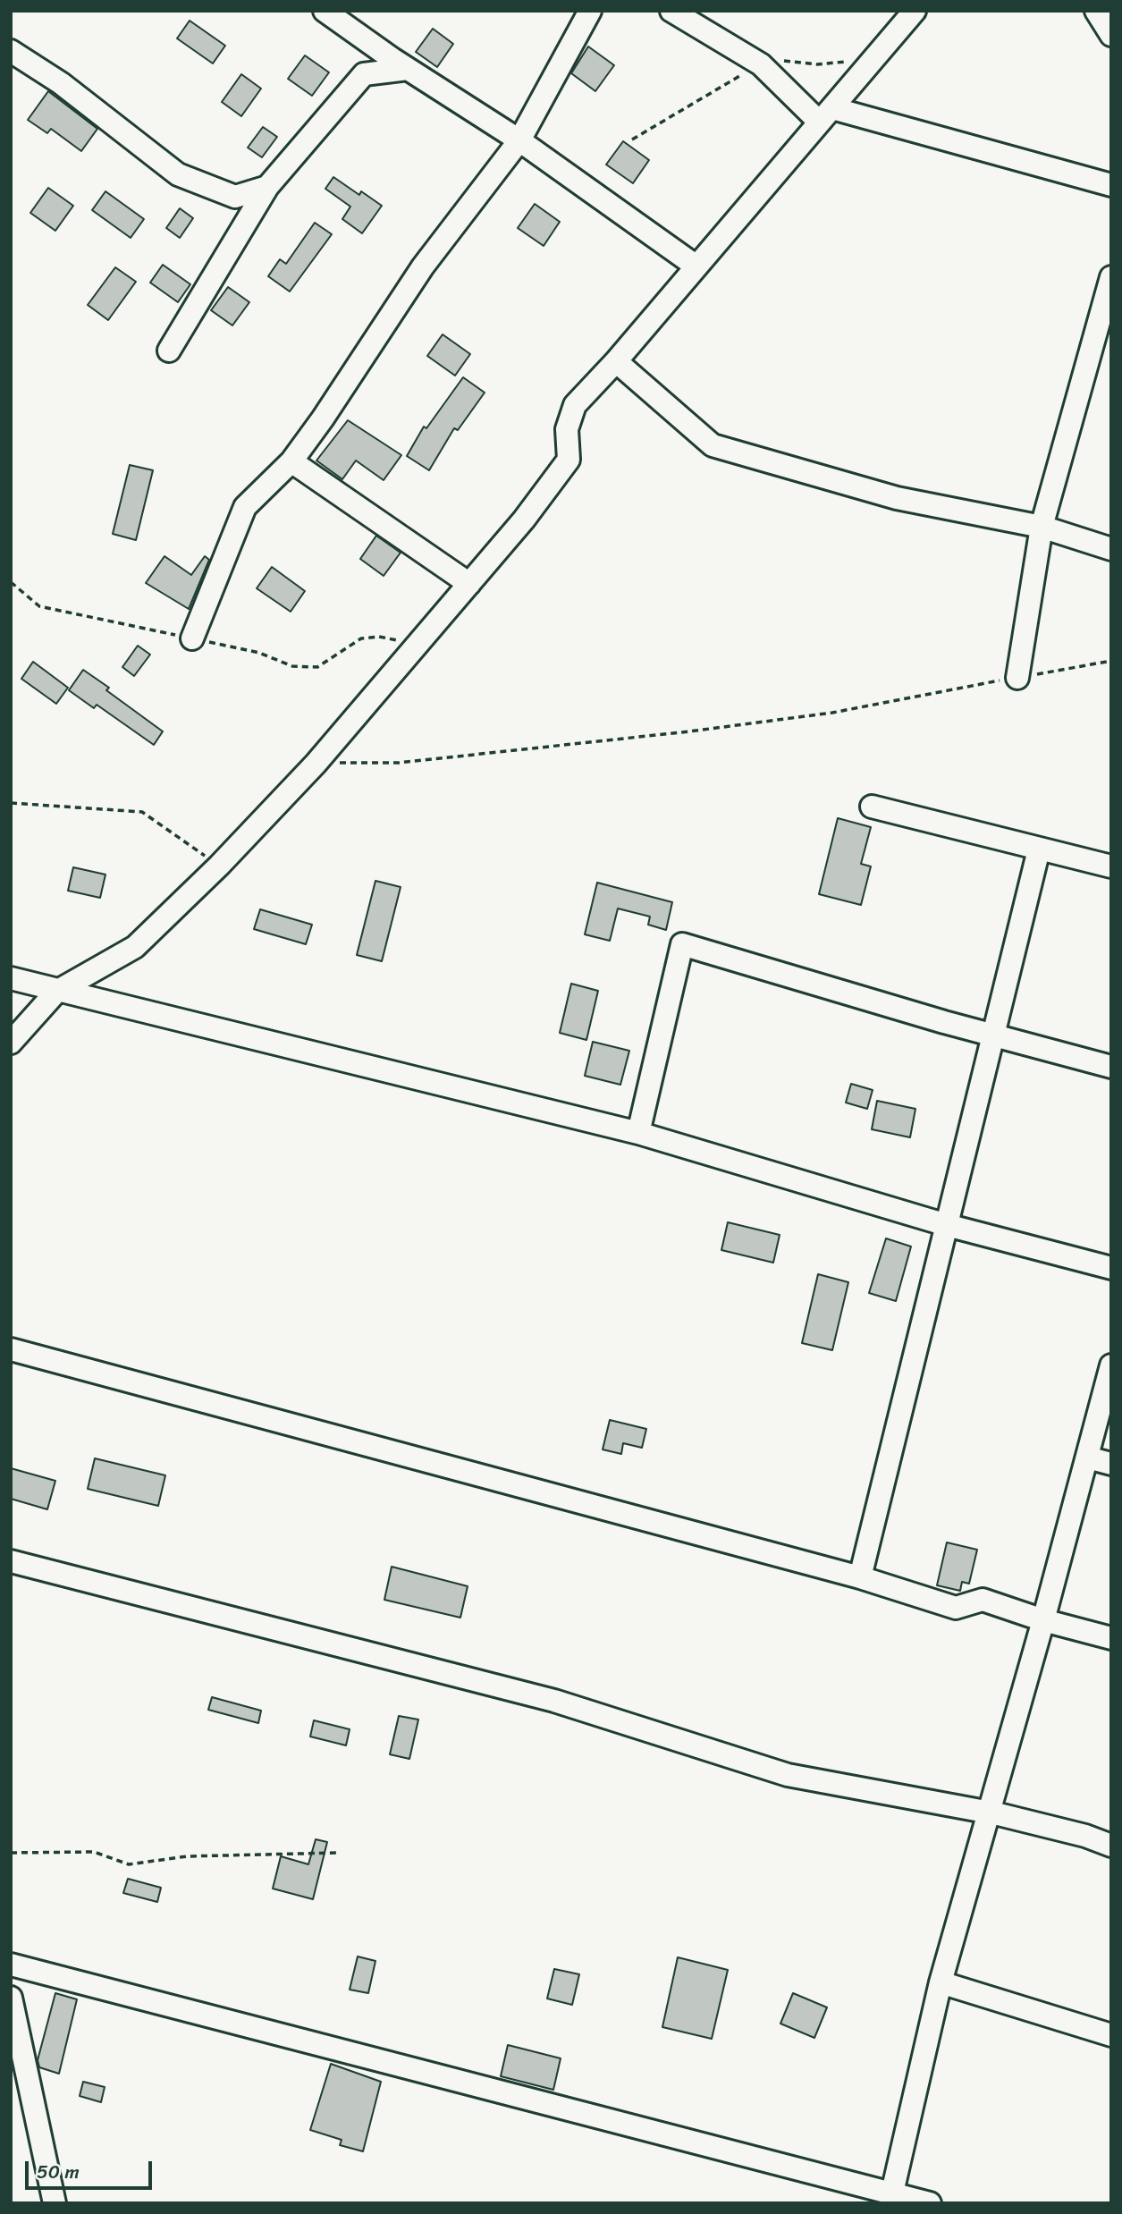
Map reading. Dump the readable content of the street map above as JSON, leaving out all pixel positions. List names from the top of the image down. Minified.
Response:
{"scale_bar":"50 m"}
